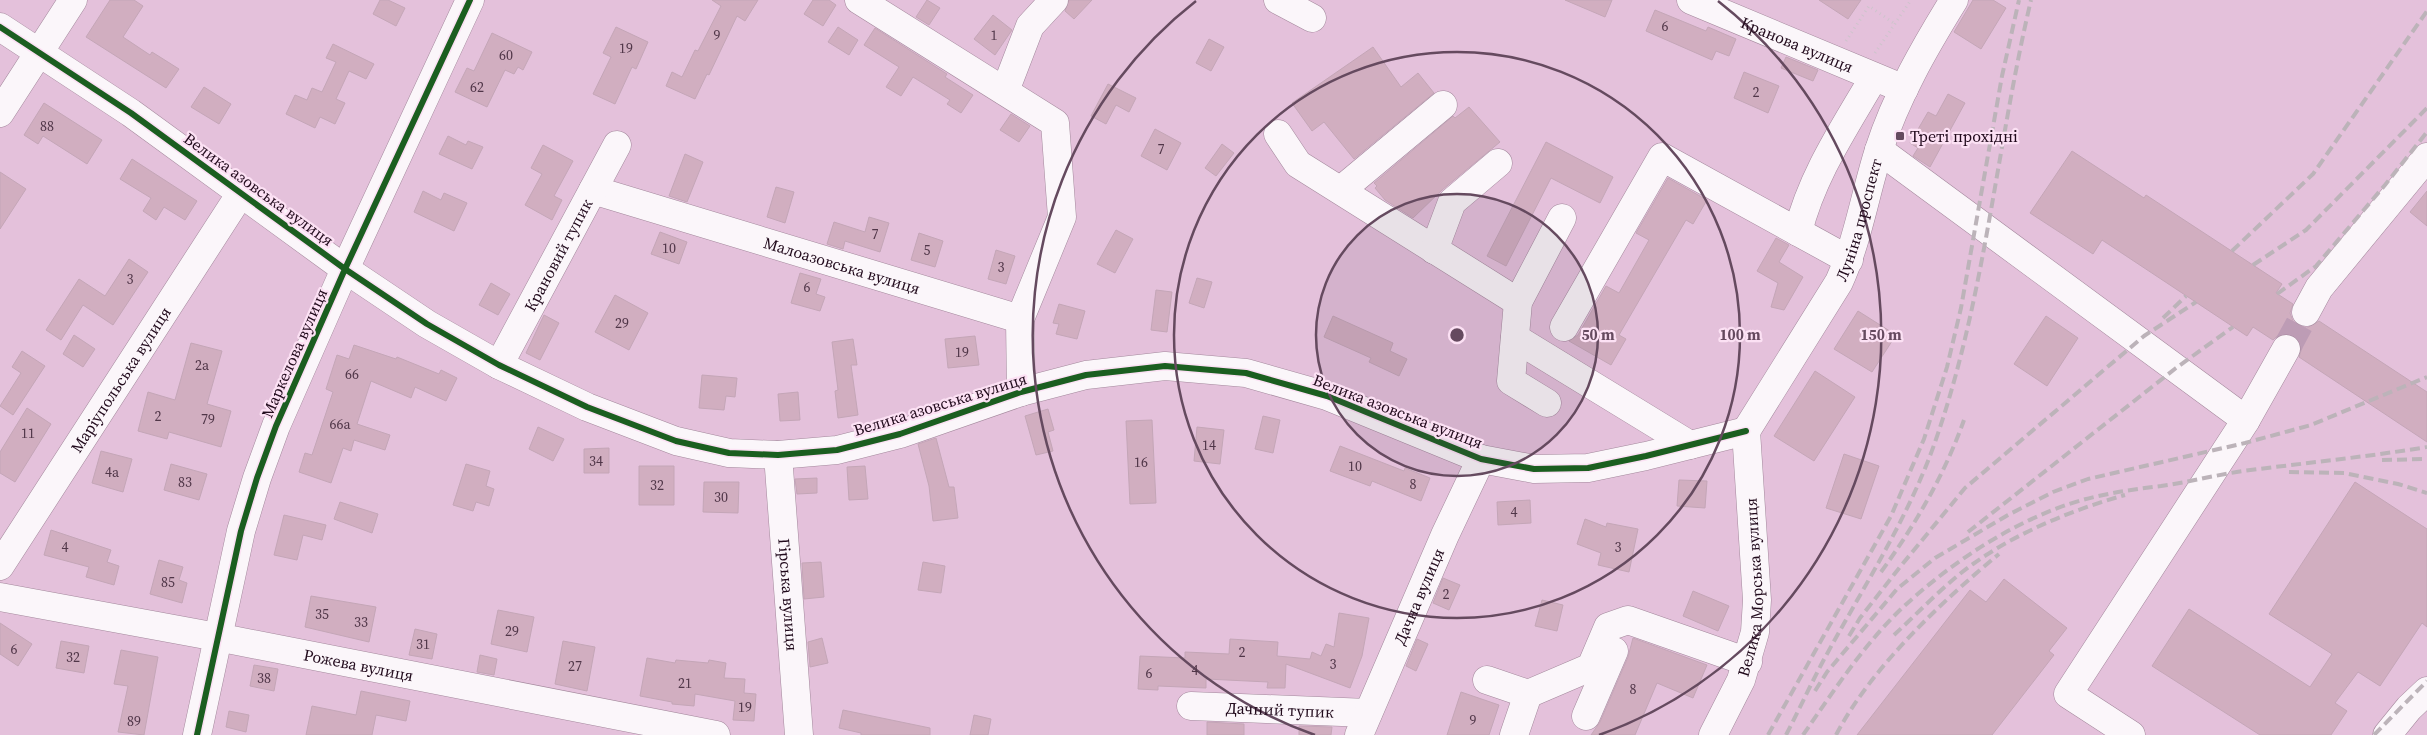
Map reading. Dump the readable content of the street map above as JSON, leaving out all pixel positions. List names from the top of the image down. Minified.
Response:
{"streets":{"street":["Кранова вулиця","Велика азовська вулиця","Луніна проспект","Крановий тупик","Малоазовська вулиця","Маркелова вулиця","Маріупольська вулиця","Велика Морська вулиця","Гірська вулиця","Дачна вулиця","Рожева вулиця","Дачний тупик"]},"crossings":[["Кранова вулиця","Луніна проспект"],["Велика азовська вулиця","Луніна проспект"],["Велика азовська вулиця","Крановий тупик"],["Велика азовська вулиця","Маркелова вулиця"],["Велика азовська вулиця","Маріупольська вулиця"],["Велика азовська вулиця","Велика Морська вулиця"],["Велика азовська вулиця","Гірська вулиця"],["Велика азовська вулиця","Дачна вулиця"],["Луніна проспект","Велика Морська вулиця"],["Крановий тупик","Малоазовська вулиця"],["Маркелова вулиця","Рожева вулиця"],["Дачна вулиця","Дачний тупик"]],"places":{"transit":["Треті прохідні"]},"house_numbers":["6","9","1","19","60","62","2","88","7","7","10","5","3","3","6","29","19","2а","66","2","79","66а","11","14","34","16","10","4а","83","8","32","30","4","4","3","85","2","35","33","29","31","6","2","32","3","27","4","6","38","21","8","19","9","89"],"rings":["50 m","100 m","150 m"]}
